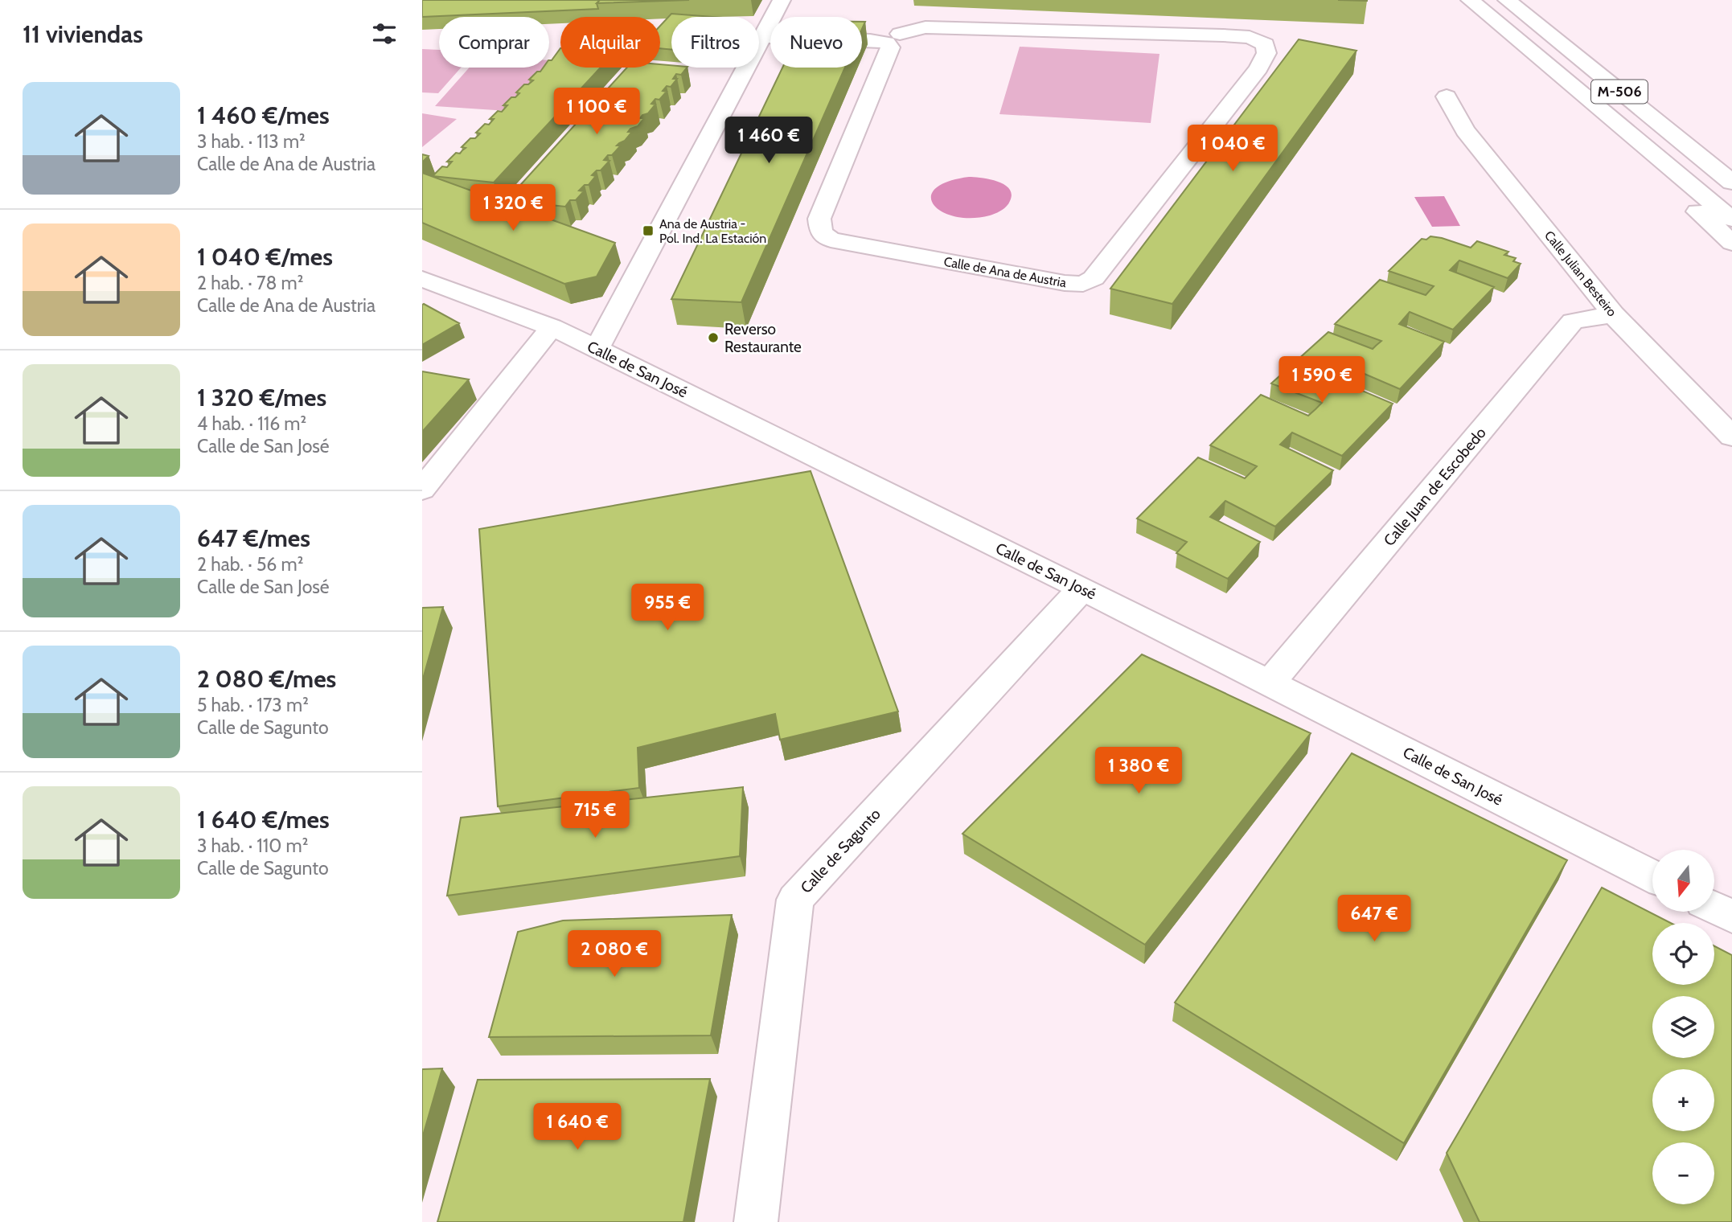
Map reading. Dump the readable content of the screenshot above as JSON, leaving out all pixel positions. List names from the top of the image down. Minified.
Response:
{"streets":{"main road":["M-506","Calle de Ana de Austria","Calle Julian Besteiro","Calle de San José","Calle Juan de Escobedo","Calle de Sagunto"]},"crossings":[["Calle Julian Besteiro","Calle Juan de Escobedo"],["Calle de San José","Calle Juan de Escobedo"],["Calle de San José","Calle de Sagunto"]],"places":{"transit":["Ana de Austria - Pol. Ind. La Estación"],"other":["Reverso Restaurante"]},"north":"bottom","page":{"heading":"11 viviendas","chip":["Comprar","Alquilar","Filtros","Nuevo"],"list":[{"name":"1 460 €/mes","note":"3 hab. · 113 m² · Calle de Ana de Austria"},{"name":"1 040 €/mes","note":"2 hab. · 78 m² · Calle de Ana de Austria"},{"name":"1 320 €/mes","note":"4 hab. · 116 m² · Calle de San José"},{"name":"647 €/mes","note":"2 hab. · 56 m² · Calle de San José"},{"name":"2 080 €/mes","note":"5 hab. · 173 m² · Calle de Sagunto"},{"name":"1 640 €/mes","note":"3 hab. · 110 m² · Calle de Sagunto"}],"price":["1 100 €","1 460 €","1 040 €","1 320 €","1 590 €","955 €","1 380 €","715 €","647 €","2 080 €","1 640 €"],"map_buttons":["+","−"]}}
